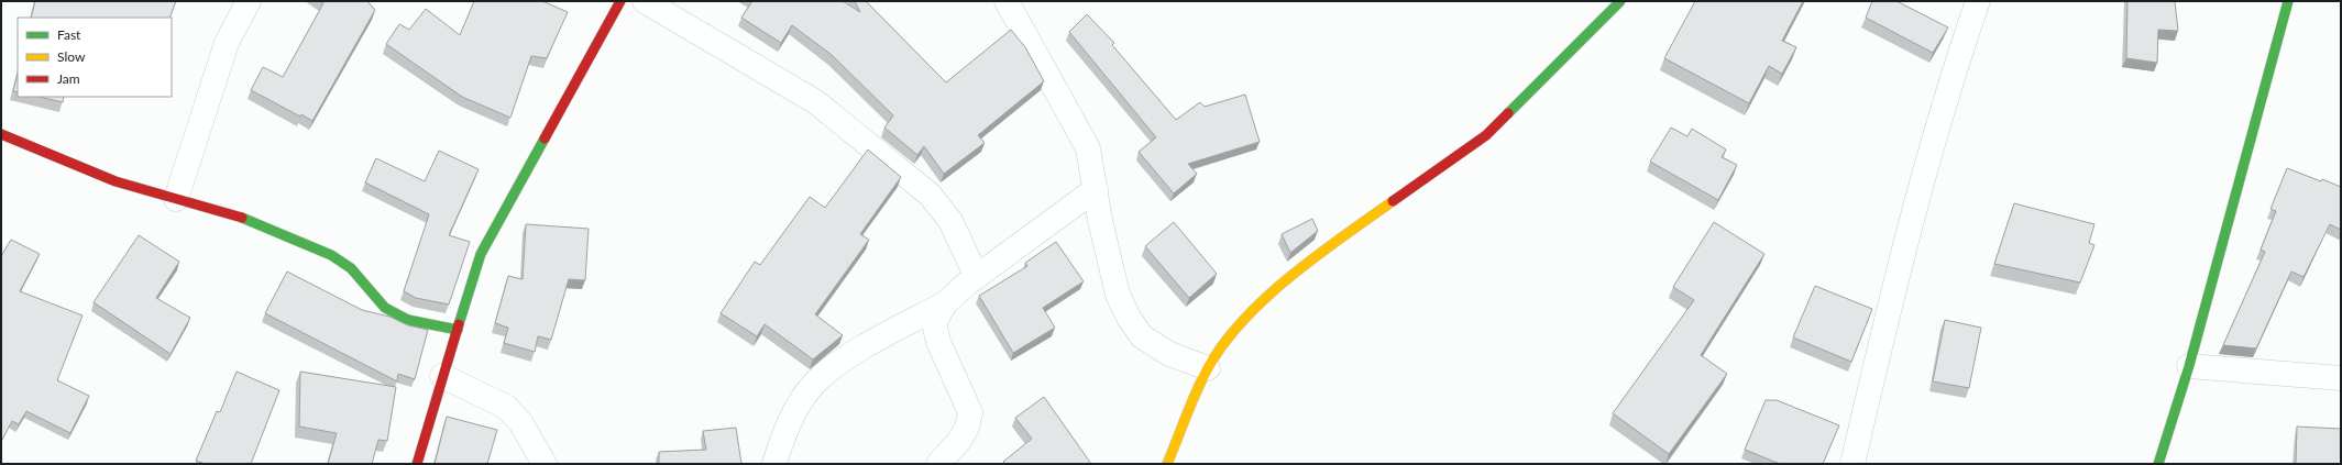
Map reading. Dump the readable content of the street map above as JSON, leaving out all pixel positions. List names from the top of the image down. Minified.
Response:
{"legend":["Fast","Slow","Jam"]}
